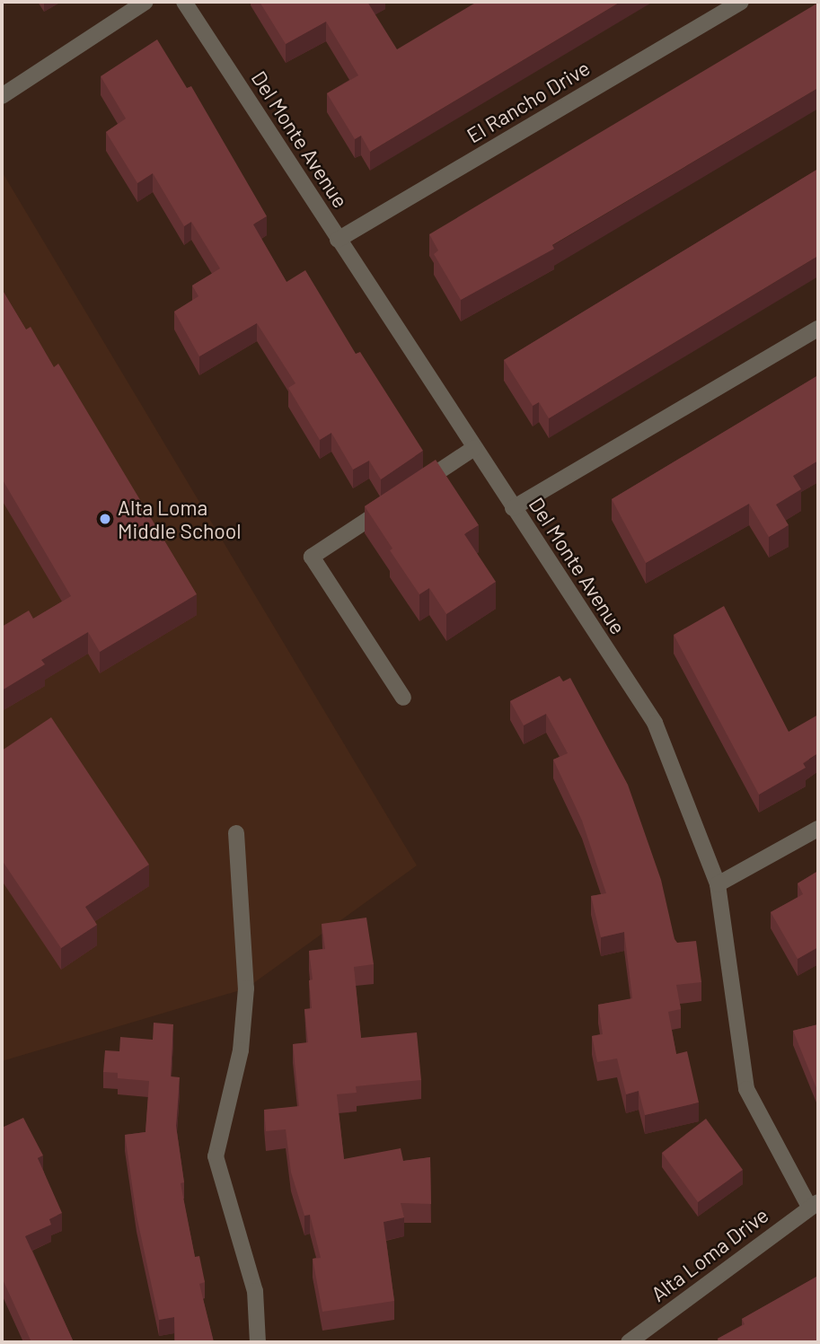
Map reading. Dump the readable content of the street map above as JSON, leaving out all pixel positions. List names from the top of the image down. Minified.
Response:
{"streets":{"street":["El Rancho Drive","Del Monte Avenue","Alta Loma Drive"]},"crossings":[["El Rancho Drive","Del Monte Avenue"],["Del Monte Avenue","Alta Loma Drive"]],"places":["Alta Loma Middle School"]}
